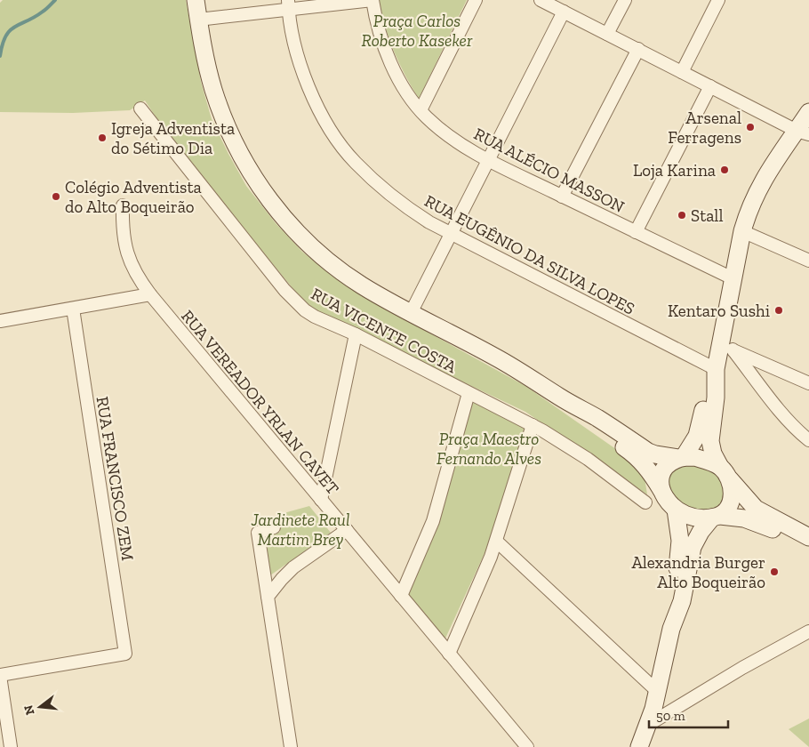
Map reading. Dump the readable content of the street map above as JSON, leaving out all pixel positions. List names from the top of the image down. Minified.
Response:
{"streets":{"street":["RUA ALÉCIO MASSON","RUA EUGÊNIO DA SILVA LOPES","RUA VICENTE COSTA","RUA VEREADOR YRLAN CAVET","RUA FRANCISCO ZEM"]},"parks":["Praça Carlos Roberto Kaseker","Praça Maestro Fernando Alves","Jardinete Raul Martim Brey"],"places":["Arsenal Ferragens","Igreja Adventista do Sétimo Dia","Loja Karina","Colégio Adventista do Alto Boqueirão","Stall","Kentaro Sushi","Alexandria Burger Alto Boqueirão"],"scale_bar":"50 m","north":"left"}
